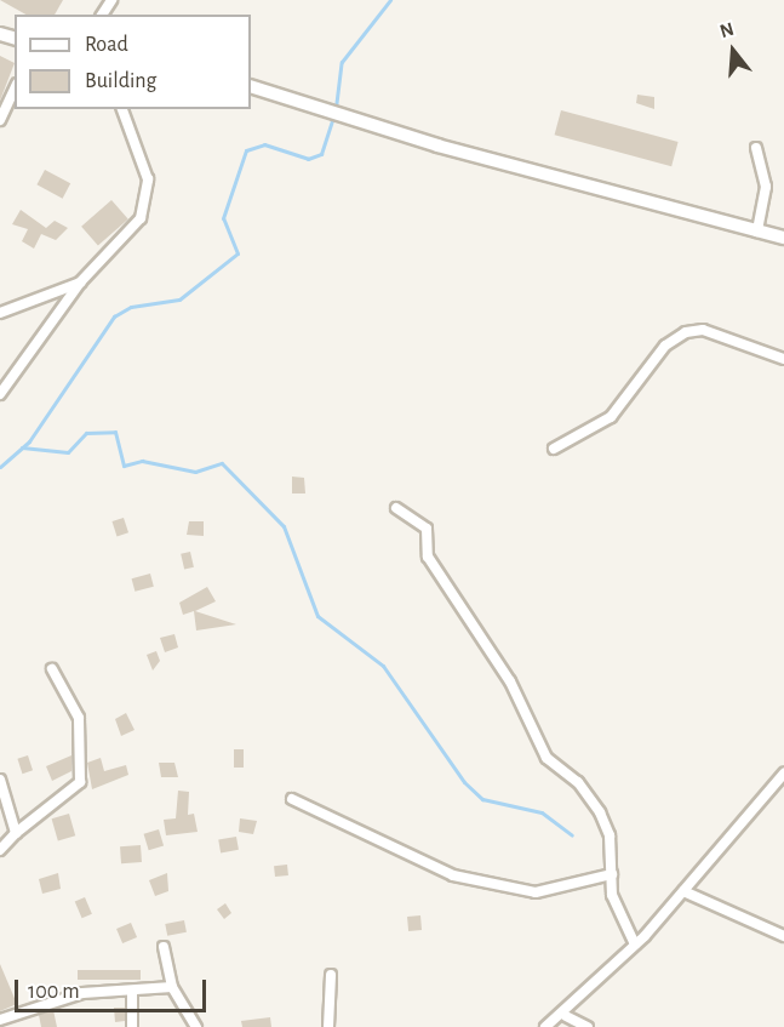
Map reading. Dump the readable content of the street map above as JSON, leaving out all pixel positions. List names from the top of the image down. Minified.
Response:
{"legend":["Road","Building"],"scale_bar":"100 m","north":"top"}
